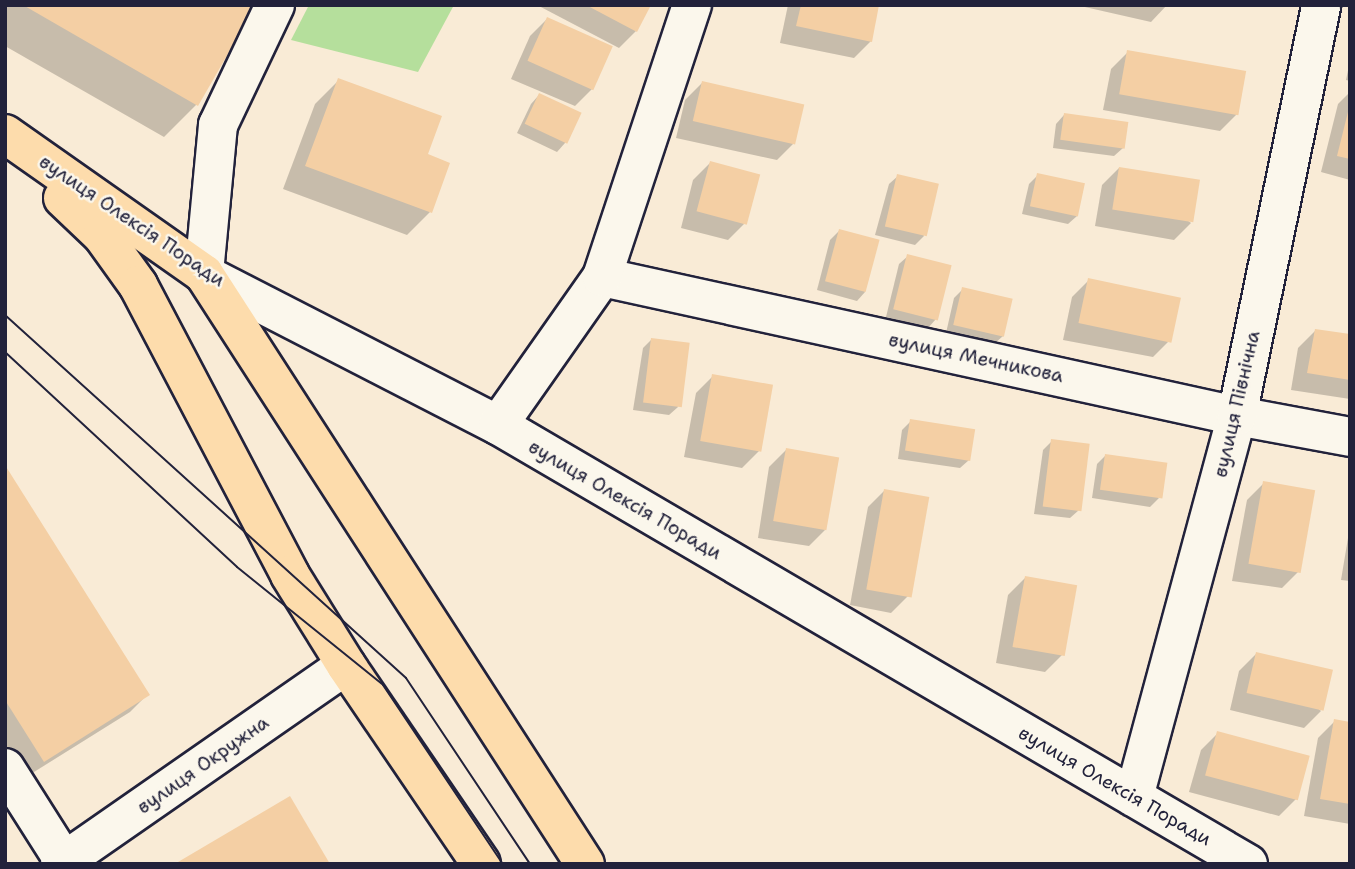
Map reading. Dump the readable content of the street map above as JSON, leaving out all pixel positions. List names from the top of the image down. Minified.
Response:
{"streets":{"main road":["вулиця Олексія Поради"],"street":["вулиця Мечникова","вулиця Північна","вулиця Окружна"]},"crossings":[["вулиця Олексія Поради","вулиця Північна"],["вулиця Мечникова","вулиця Північна"]]}
